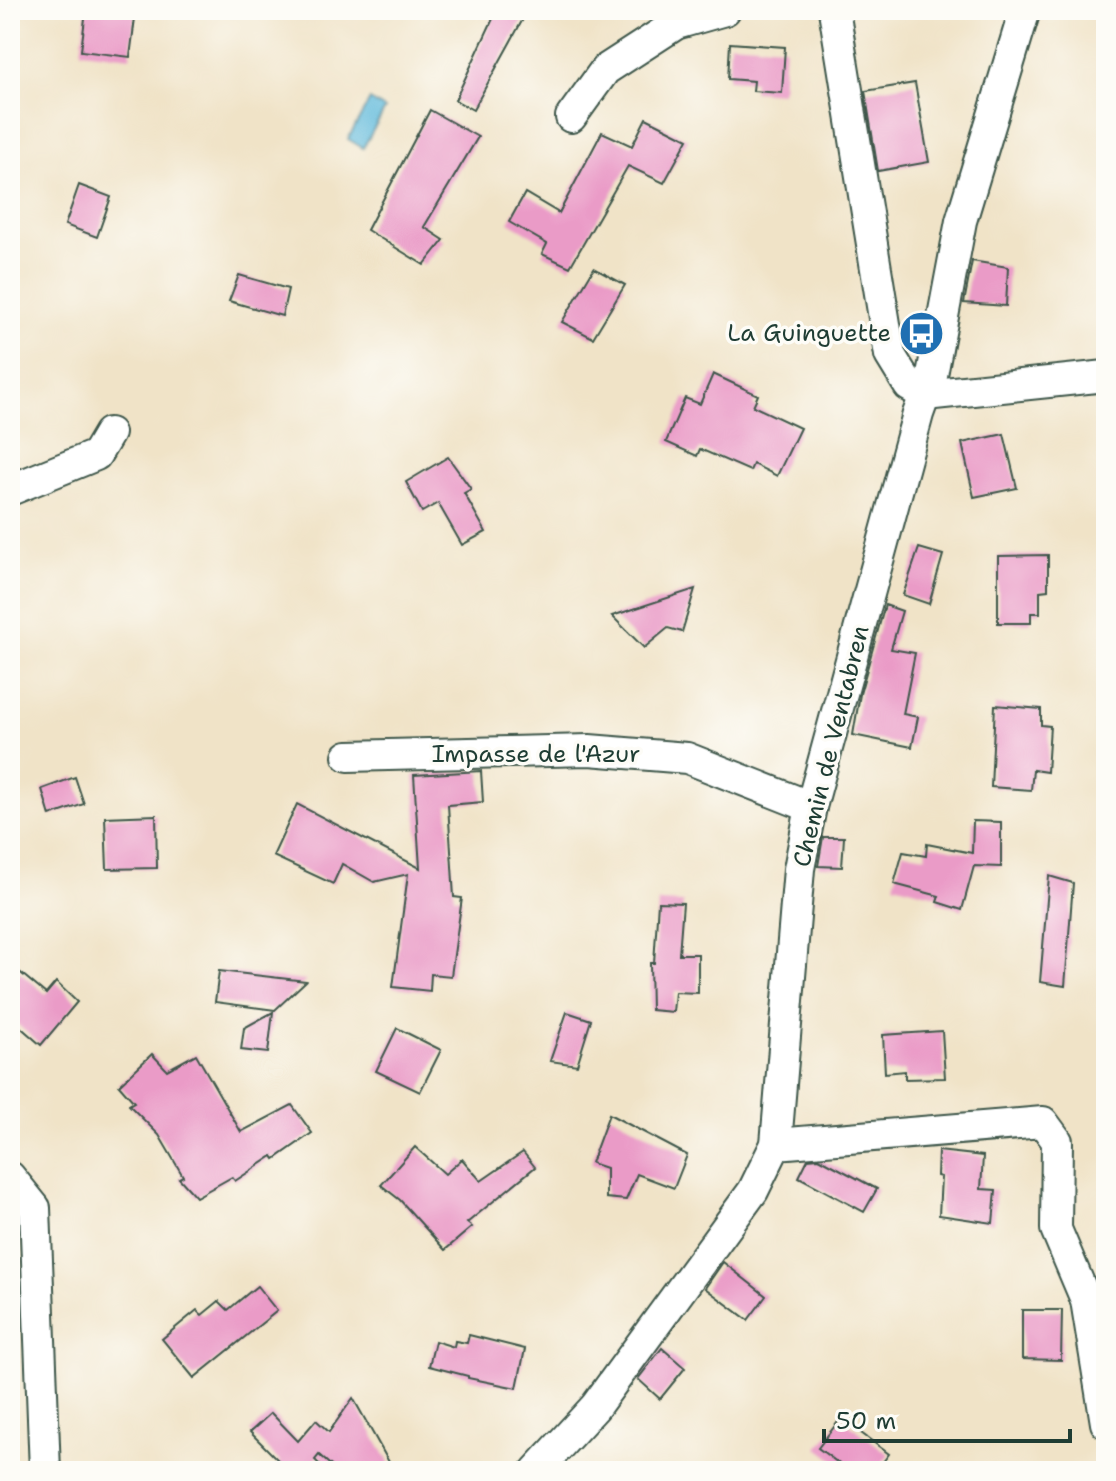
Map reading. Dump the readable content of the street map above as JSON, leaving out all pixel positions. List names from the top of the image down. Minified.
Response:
{"streets":{"street":["Chemin de Ventabren","Impasse de l'Azur"]},"crossings":[["Chemin de Ventabren","Impasse de l'Azur"]],"places":{"bus stop":["La Guinguette"]},"scale_bar":"50 m"}
